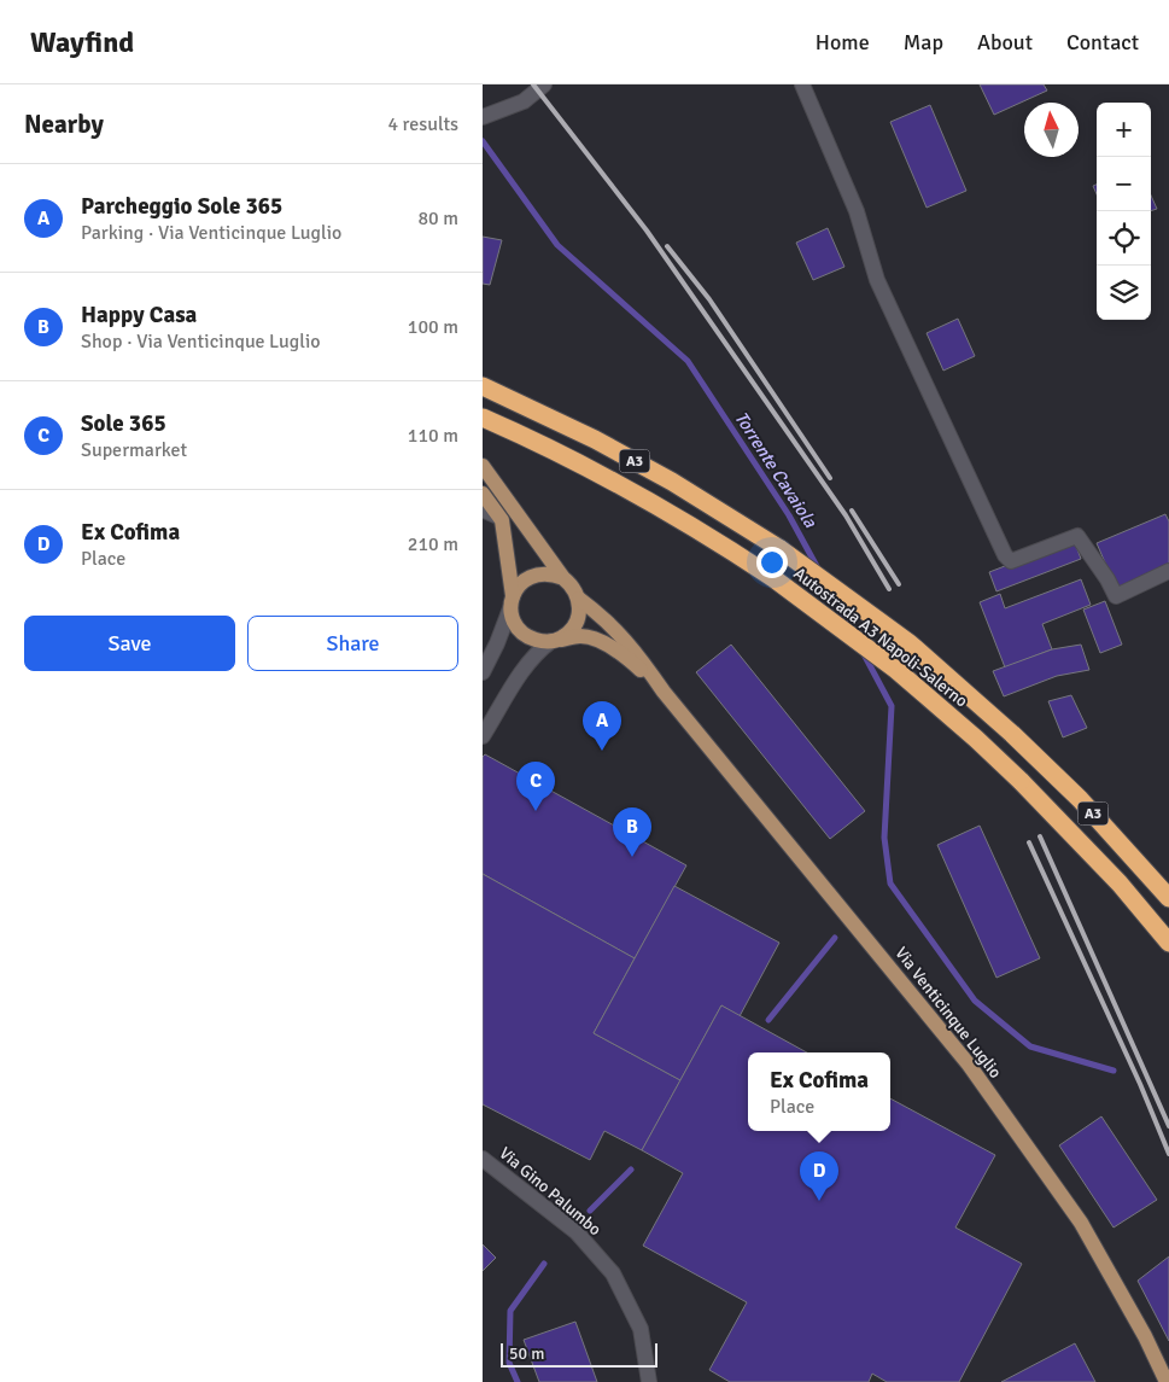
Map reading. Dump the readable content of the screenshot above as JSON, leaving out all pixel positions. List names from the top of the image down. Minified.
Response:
{"streets":{"highway":["A3","Autostrada A3 Napoli-Salerno"],"main road":["Via Venticinque Luglio"],"street":["Via Gino Palumbo"]},"water":["Torrente Cavaiola"],"scale_bar":"50 m","north":"top","page":{"header":"Wayfind","nav":["Home","Map","About","Contact"],"heading":["Nearby","4 results"],"map_buttons":["+","−"],"list":[{"mark":"A","name":"Parcheggio Sole 365","note":"Parking · Via Venticinque Luglio","value":"80 m"},{"mark":"B","name":"Happy Casa","note":"Shop · Via Venticinque Luglio","value":"100 m"},{"mark":"C","name":"Sole 365","note":"Supermarket","value":"110 m"},{"mark":"D","name":"Ex Cofima","note":"Place","value":"210 m"}],"buttons":["Save","Share"],"pins":["A","C","B","D"],"popup":["Ex Cofima","Place"],"scale":"50 m"}}
